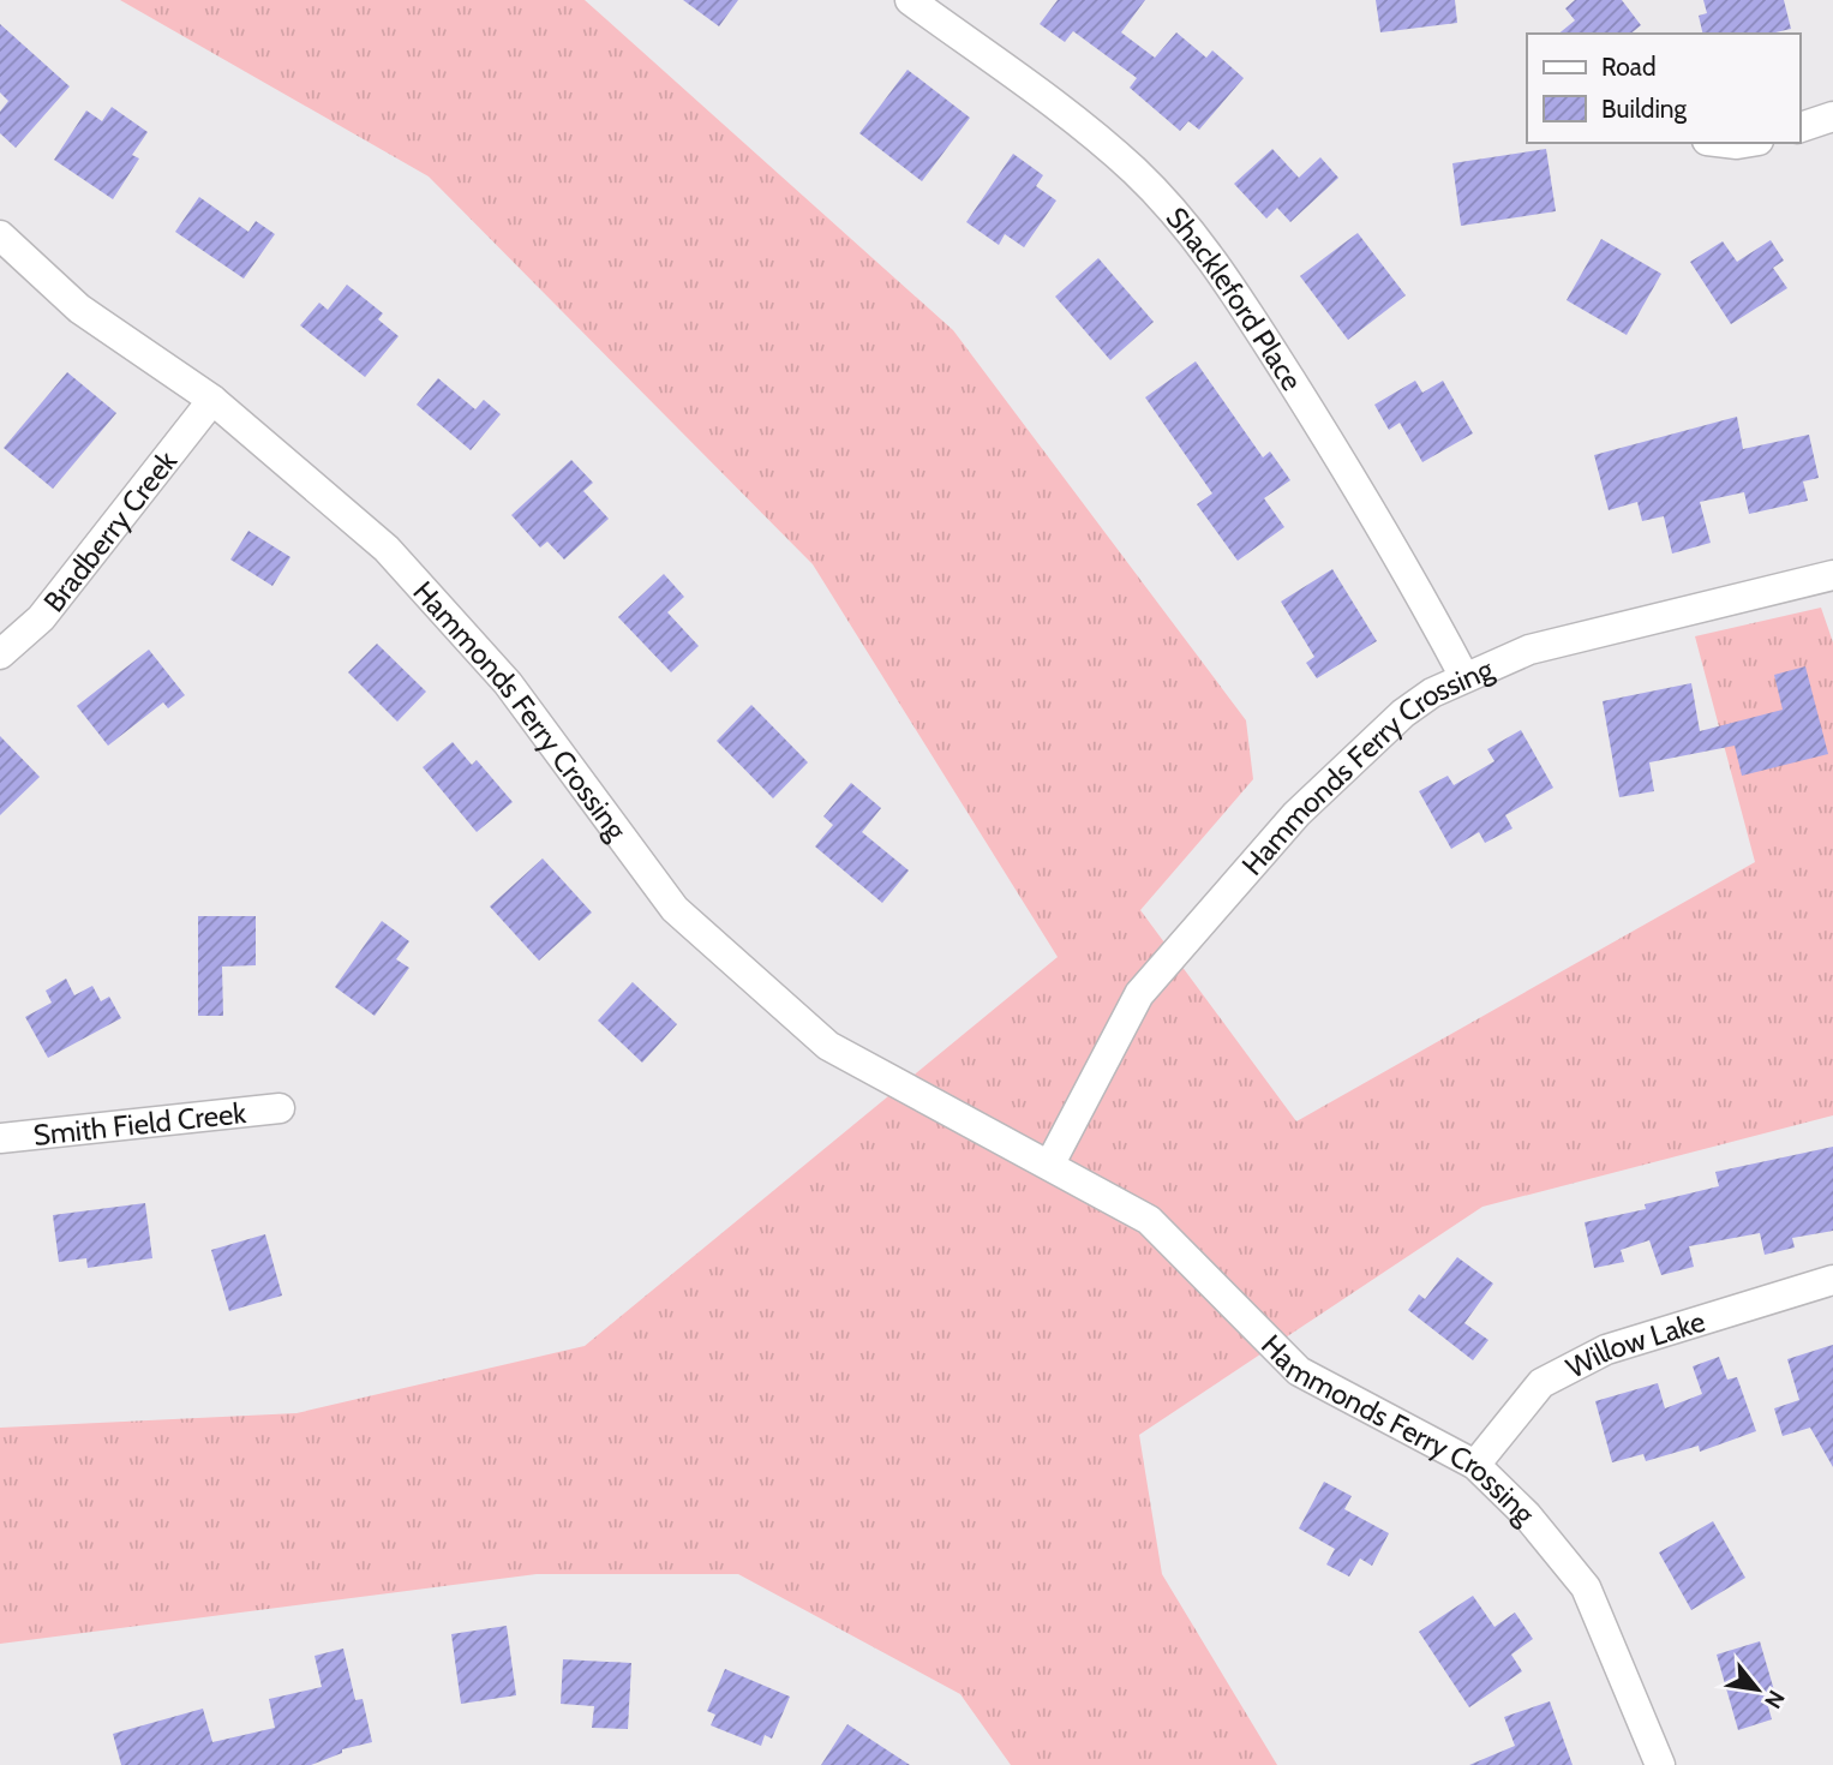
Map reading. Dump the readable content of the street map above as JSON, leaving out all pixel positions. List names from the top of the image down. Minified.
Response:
{"streets":{"street":["Shackleford Place","Bradberry Creek","Hammonds Ferry Crossing","Smith Field Creek","Willow Lake"]},"crossings":[["Shackleford Place","Hammonds Ferry Crossing"],["Bradberry Creek","Hammonds Ferry Crossing"],["Hammonds Ferry Crossing","Willow Lake"]],"legend":["Road","Building"],"north":"bottom right"}
